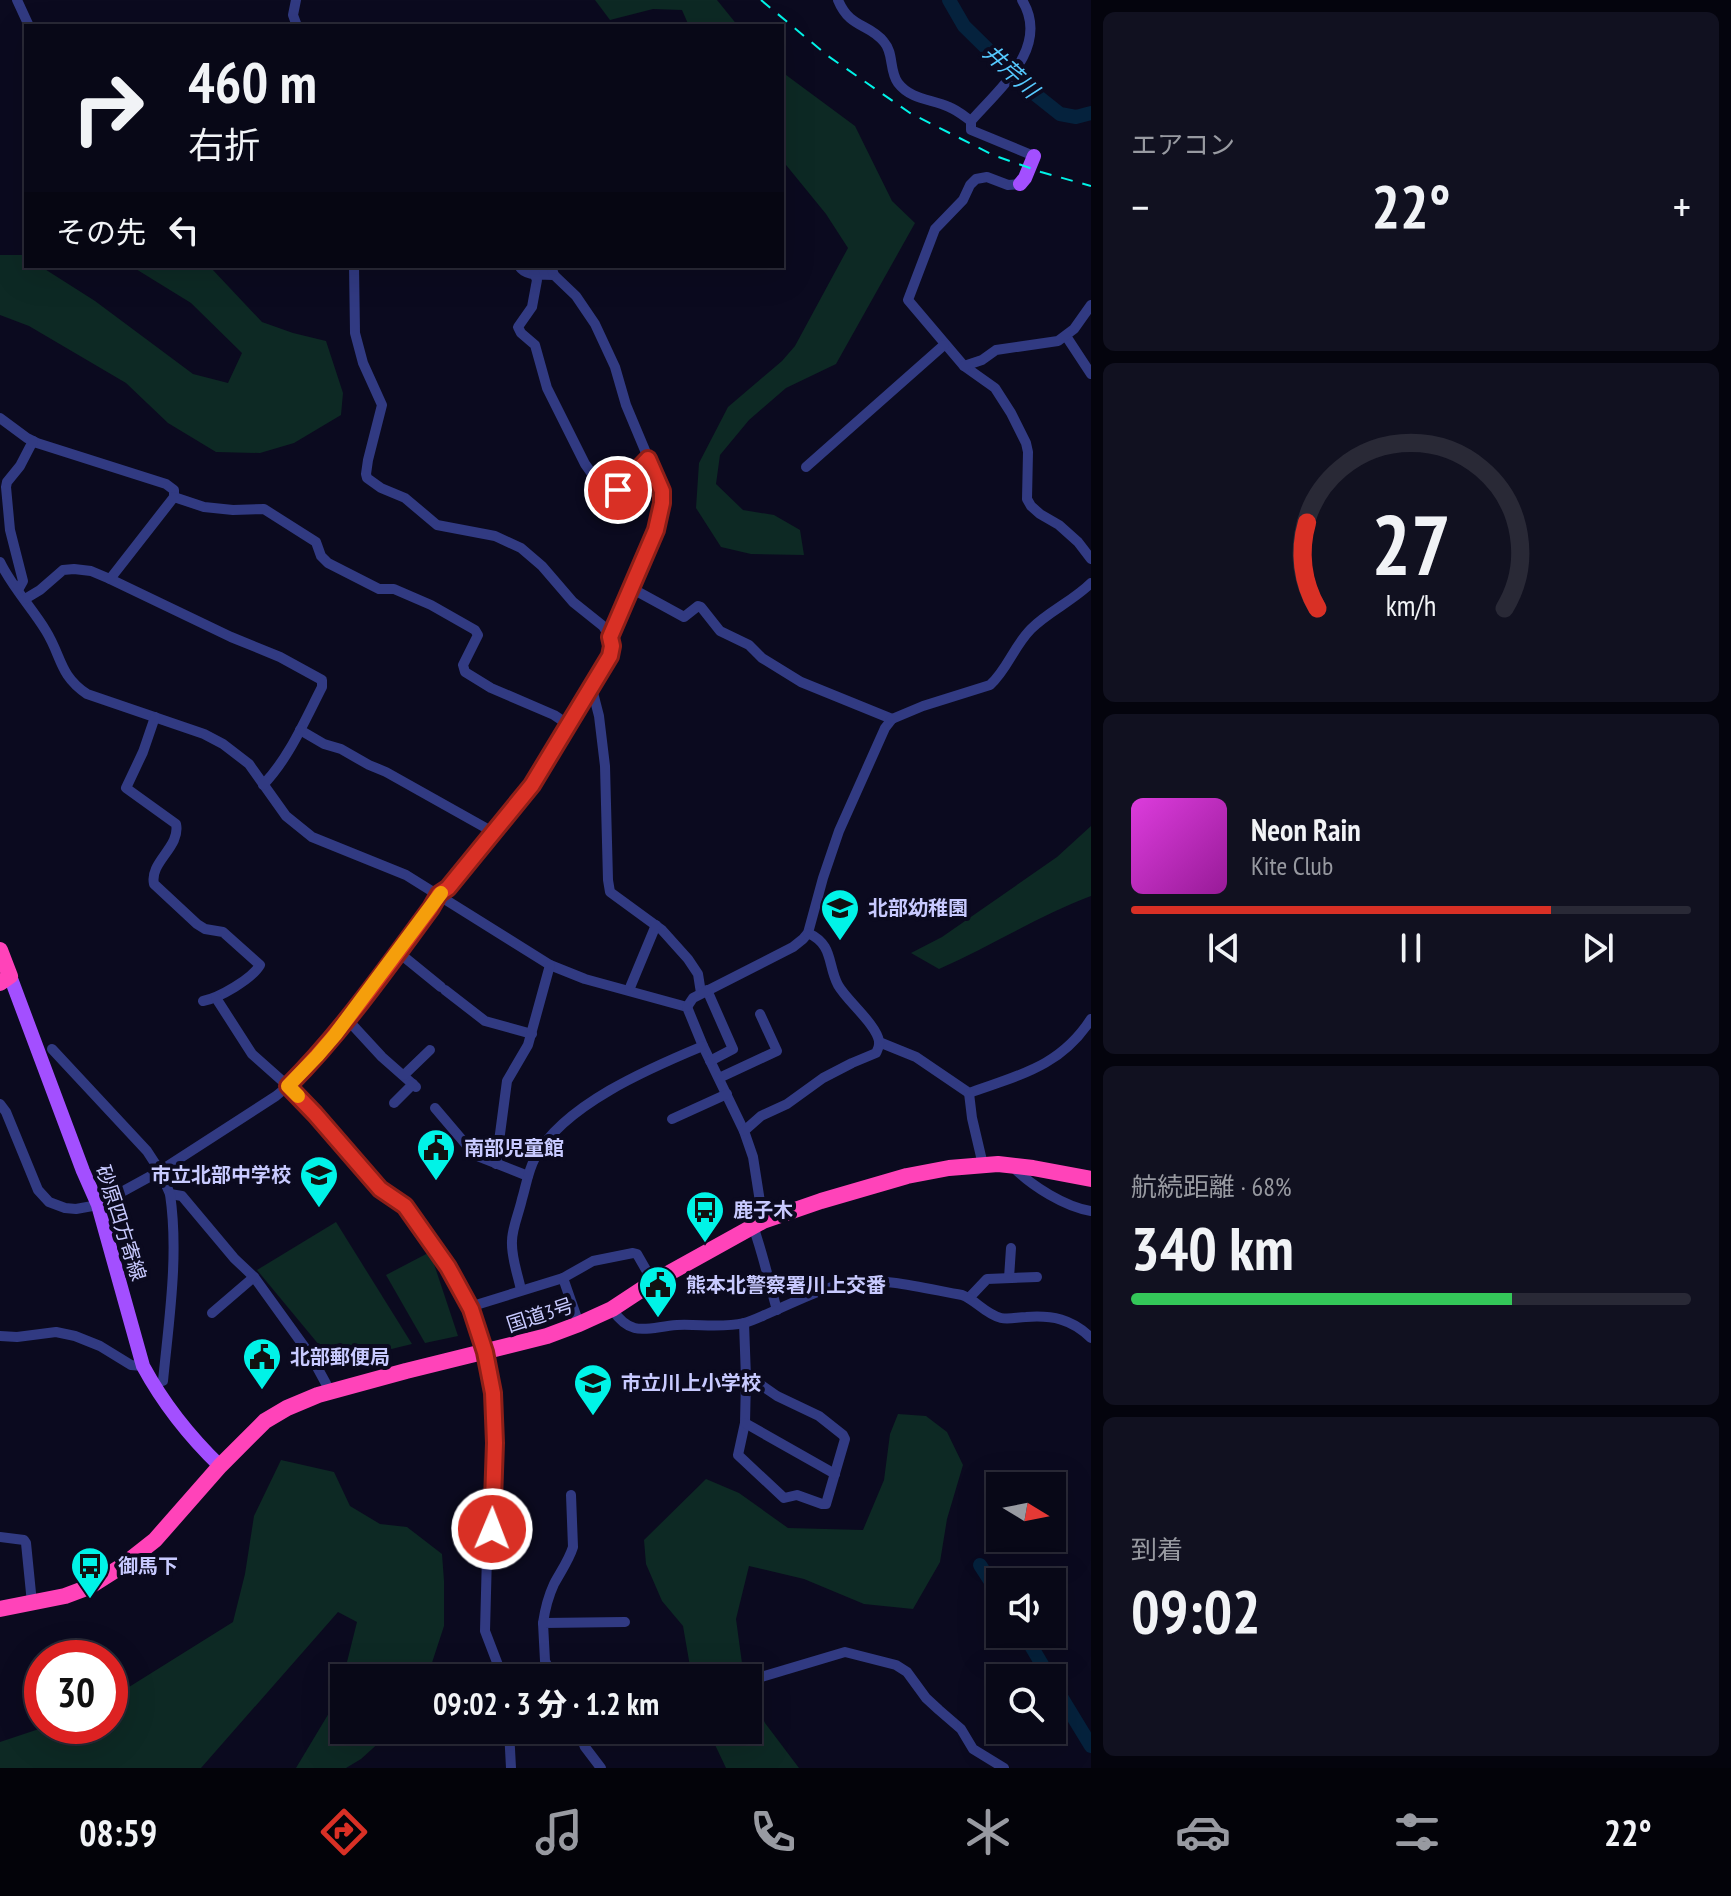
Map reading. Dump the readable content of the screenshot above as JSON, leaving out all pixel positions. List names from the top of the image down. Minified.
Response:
{"streets":{"highway":["国道3号"],"main road":["砂原四方寄線"]},"crossings":[["砂原四方寄線","国道3号"]],"water":["井芹川"],"places":{"school or university":["北部幼稚園","市立北部中学校","市立川上小学校"],"public building":["南部児童館","熊本北警察署川上交番","北部郵便局"],"bus stop":["鹿子木","御馬下"]},"north":"right","page":{"tile":["エアコン",["航続距離 · 68%","340 km"],["到着","09:02"]],"turn":["460 m","右折"],"heat":["−","22°","+"],"then":"その先","song":["Neon Rain","Kite Club"],"limit":"30","trip":"09:02 · 3 分 · 1.2 km","tabs":["08:59","22°"],"gauge":["27","km/h"]}}
